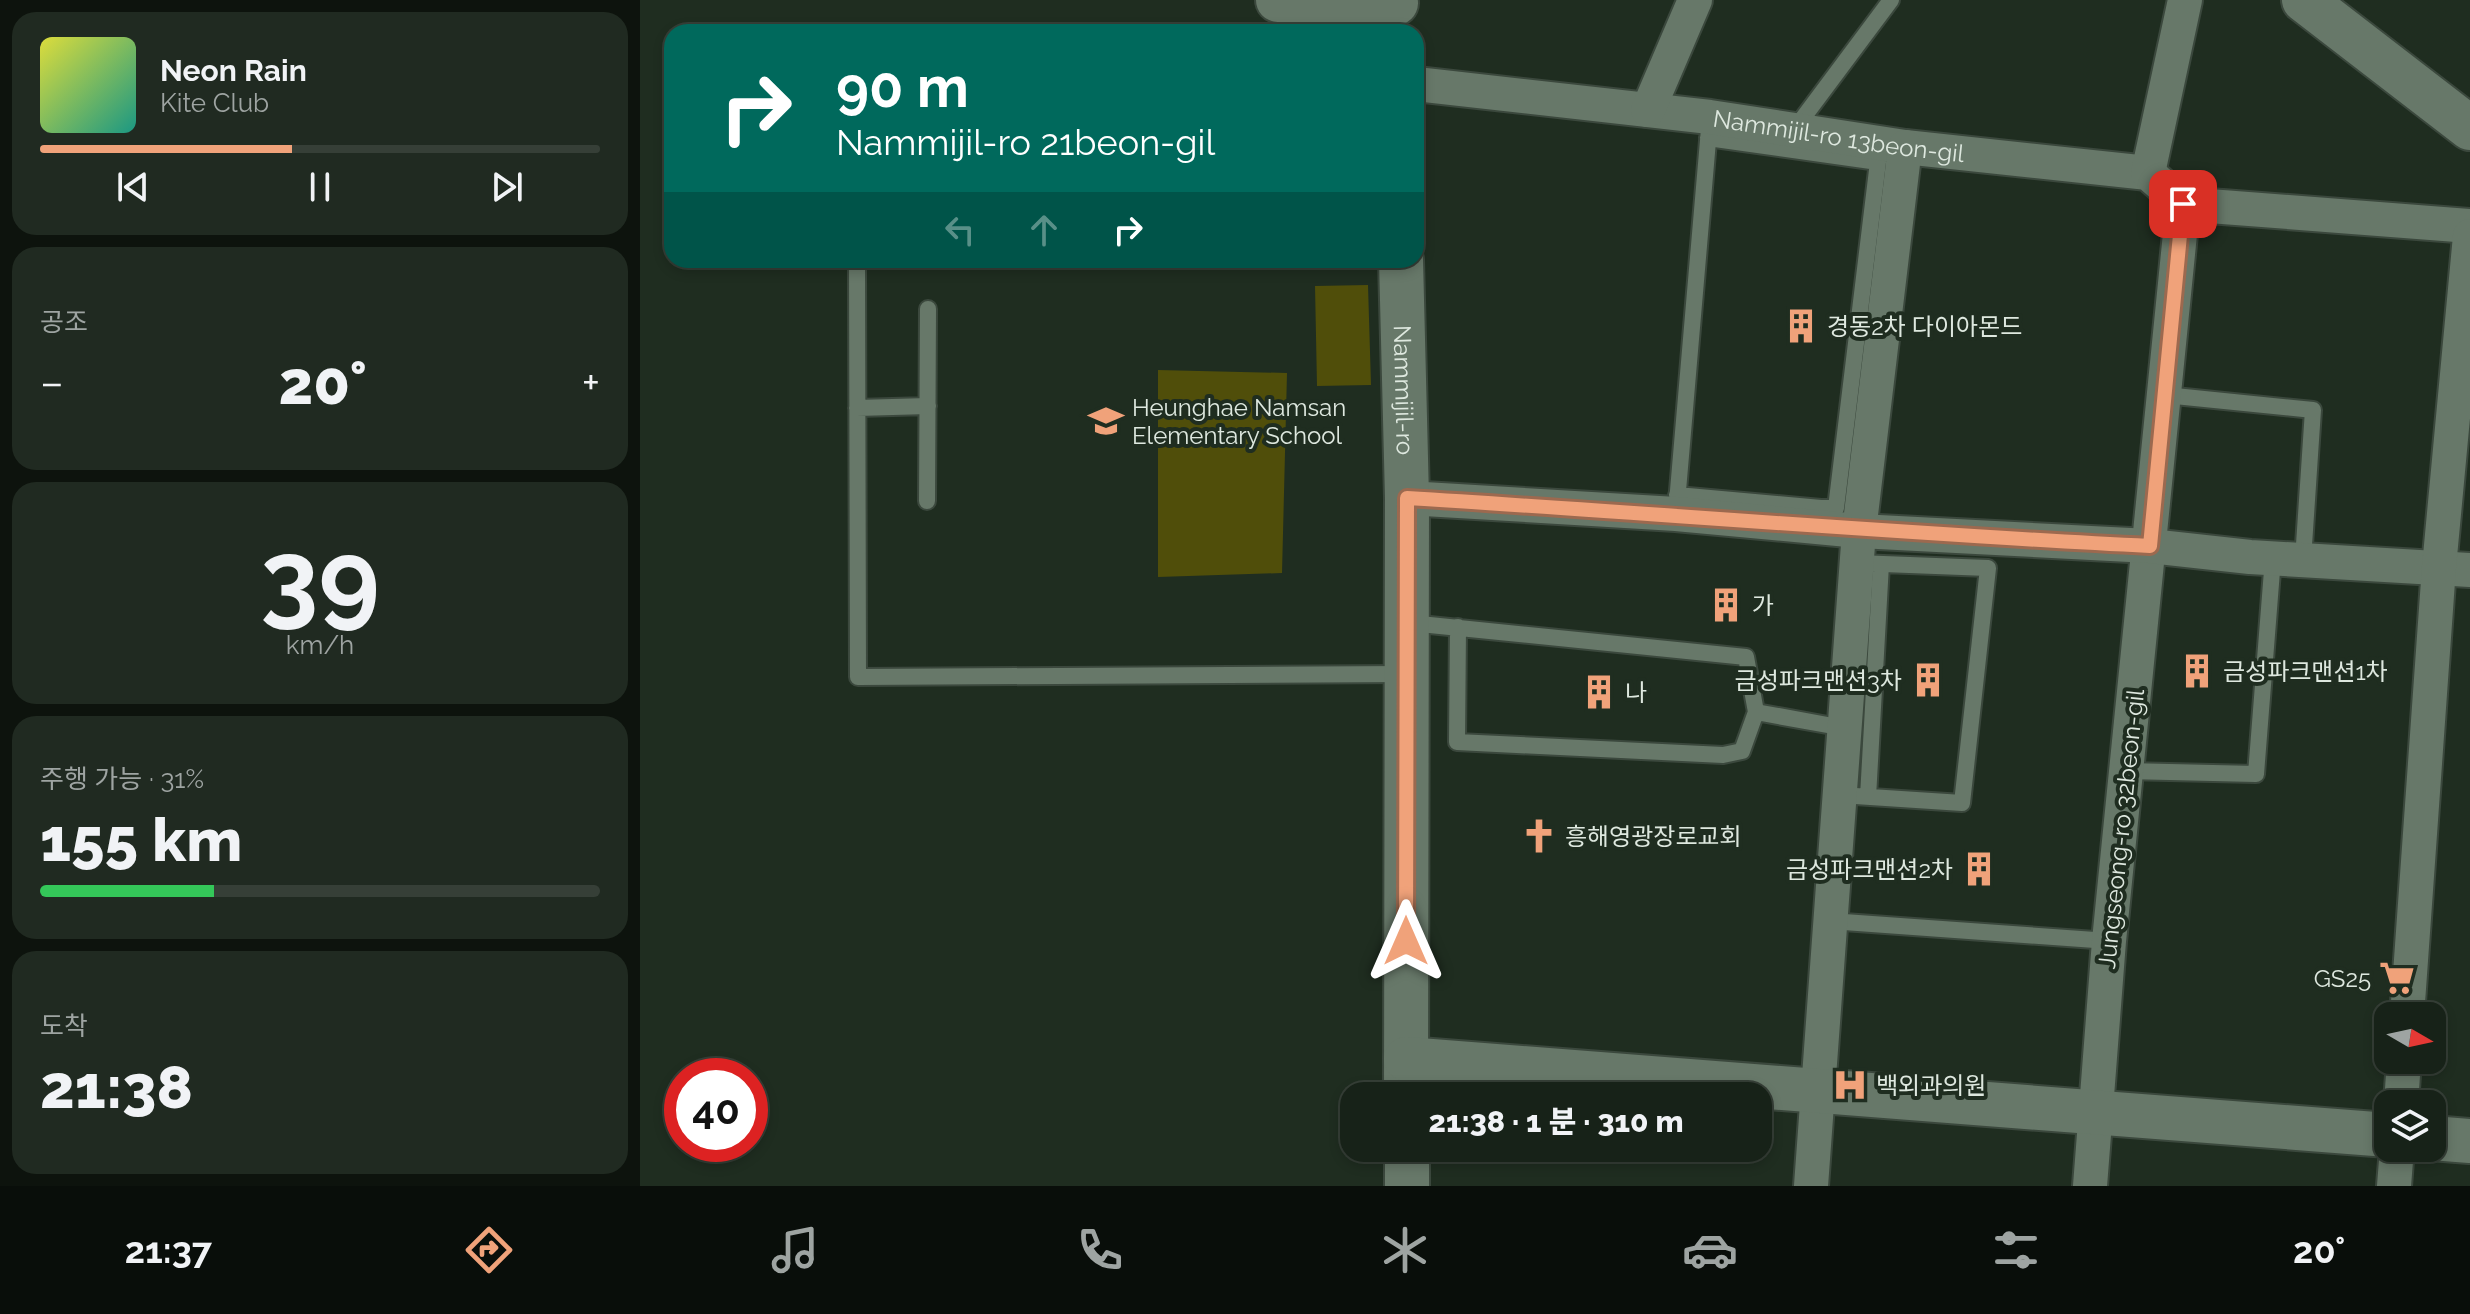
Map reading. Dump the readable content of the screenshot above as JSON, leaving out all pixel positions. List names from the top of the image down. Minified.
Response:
{"streets":{"street":["Nammijil-ro 13beon-gil","Nammijil-ro","Jungseong-ro 32beon-gil"]},"places":{"building":["경동2차 다이아몬드","가","금성파크맨션1차","금성파크맨션3차","나","금성파크맨션2차"],"school or university":["Heunghae Namsan Elementary School"],"church":["흥해영광장로교회"],"supermarket":["GS25"],"hospital":["백외과의원"]},"north":"right","page":{"turn":["90 m","Nammijil-ro 21beon-gil"],"song":["Neon Rain","Kite Club"],"tile":["공조",["39","km/h"],["주행 가능 · 31%","155 km"],["도착","21:38"]],"heat":["−","20°","+"],"limit":"40","trip":"21:38 · 1 분 · 310 m","tabs":["21:37","20°"]}}
